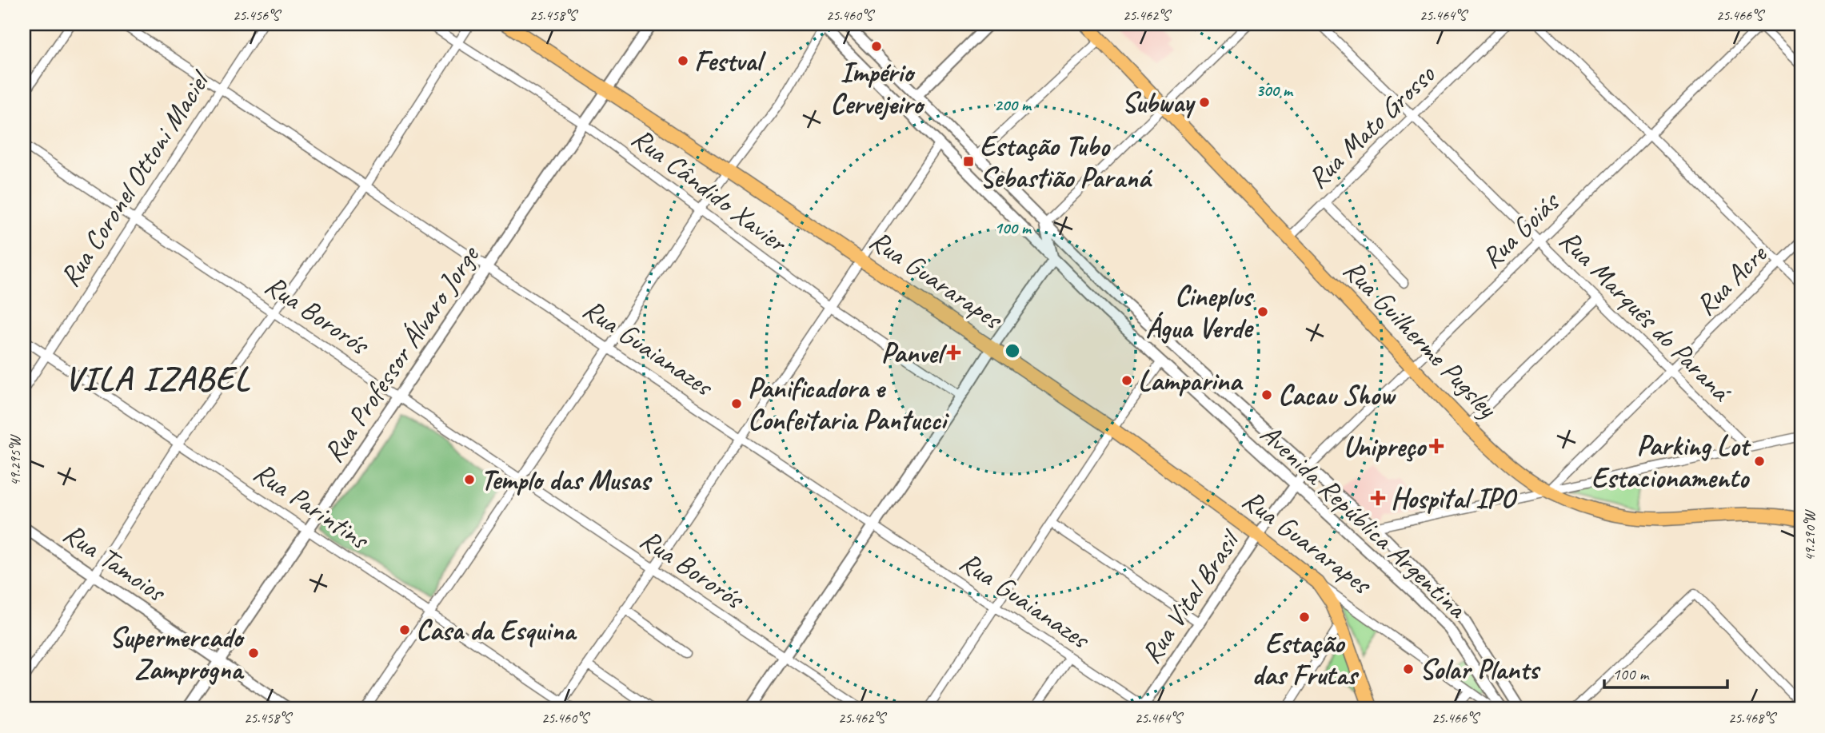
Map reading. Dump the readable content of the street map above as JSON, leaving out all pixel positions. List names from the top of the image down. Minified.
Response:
{"streets":{"main road":["Rua Guararapes","Rua Guilherme Pugsley"],"street":["Rua Mato Grosso","Rua Coronel Ottoni Maciel","Rua Cândido Xavier","Rua Goiás","Rua Acre","Rua Bororós","Rua Marquês do Paraná","Rua Guaianazes","Rua Professor Álvaro Jorge","Rua Parintins","Avenida República Argentina","Rua Tamoios","Rua Vital Brasil"]},"crossings":[["Rua Mato Grosso","Rua Marquês do Paraná"],["Rua Mato Grosso","Rua Guilherme Pugsley"],["Rua Coronel Ottoni Maciel","Rua Bororós"],["Rua Coronel Ottoni Maciel","Rua Guaianazes"],["Rua Coronel Ottoni Maciel","Rua Parintins"],["Rua Cândido Xavier","Rua Professor Álvaro Jorge"],["Rua Goiás","Rua Marquês do Paraná"],["Rua Goiás","Rua Guilherme Pugsley"],["Rua Goiás","Avenida República Argentina"],["Rua Goiás","Rua Vital Brasil"],["Rua Guararapes","Rua Professor Álvaro Jorge"],["Rua Guararapes","Avenida República Argentina"],["Rua Guararapes","Rua Vital Brasil"],["Rua Acre","Rua Marquês do Paraná"],["Rua Acre","Rua Guilherme Pugsley"],["Rua Bororós","Rua Professor Álvaro Jorge"],["Rua Guaianazes","Rua Professor Álvaro Jorge"],["Rua Guaianazes","Rua Vital Brasil"],["Rua Professor Álvaro Jorge","Rua Parintins"],["Rua Professor Álvaro Jorge","Rua Tamoios"],["Avenida República Argentina","Rua Vital Brasil"]],"districts":["VILA IZABEL"],"places":{"other":["Império Cervejeiro","Festval","Subway","Cineplus Água Verde","Lamparina","Cacau Show","Panificadora e Confeitaria Pantucci","Parking Lot Estacionamento","Templo das Musas","Estação das Frutas","Casa da Esquina","Supermercado Zamprogna","Solar Plants"],"transit":["Estação Tubo Sebastião Paraná"],"health":["Panvel","Unipreço","Hospital IPO"]},"scale_bar":"100 m","coordinates":["25.456°S","25.458°S","25.460°S","25.462°S","25.464°S","25.466°S","49.295°W","49.290°W","25.468°S"],"rings":["300 m","200 m","100 m"]}
